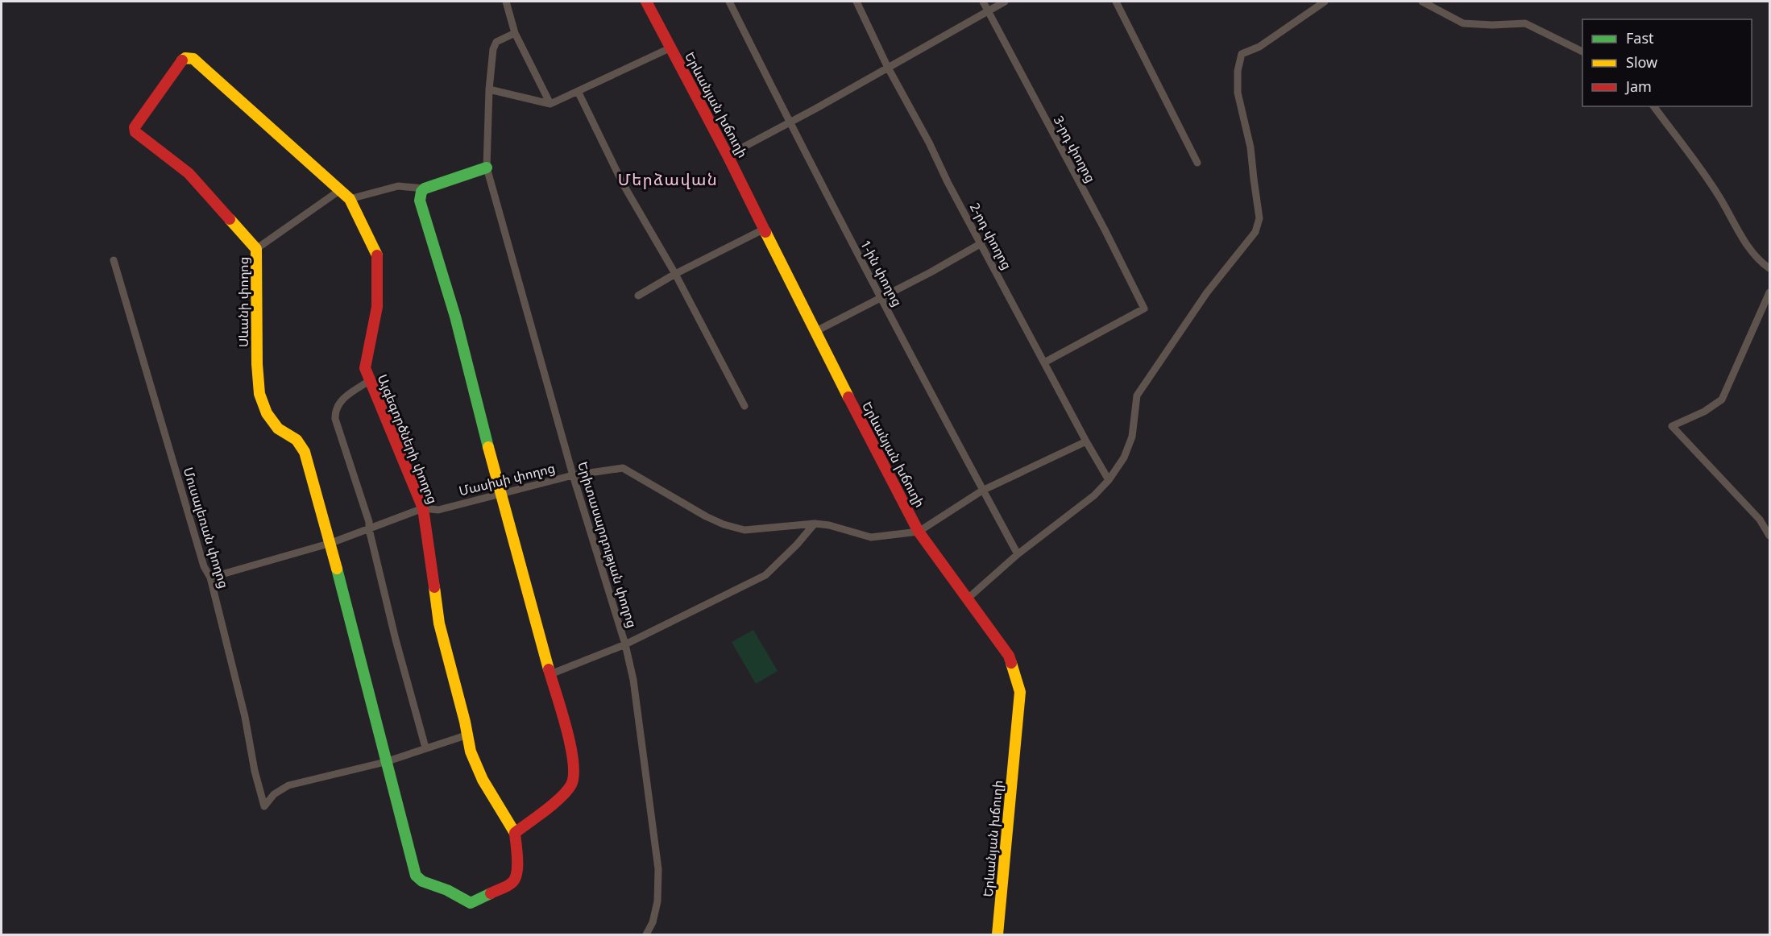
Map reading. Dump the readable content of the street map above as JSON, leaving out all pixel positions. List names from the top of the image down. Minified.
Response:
{"streets":{"street":["Երևանյան խճուղի","3-րդ փողոց","2-րդ փողոց","1-ին փողոց","Սևանի փողոց","Այգեգործների փողոց","Մասիսի փողոց","Մուսալեռան փողոց","Երիտասարդության փողոց"]},"crossings":[["Երևանյան խճուղի","Մասիսի փողոց"],["3-րդ փողոց","2-րդ փողոց"],["Սևանի փողոց","Այգեգործների փողոց"],["Սևանի փողոց","Մասիսի փողոց"],["Սևանի փողոց","Մուսալեռան փողոց"],["Այգեգործների փողոց","Մասիսի փողոց"],["Մասիսի փողոց","Մուսալեռան փողոց"],["Մասիսի փողոց","Երիտասարդության փողոց"]],"districts":["Մերձավան"],"legend":["Fast","Slow","Jam"]}
